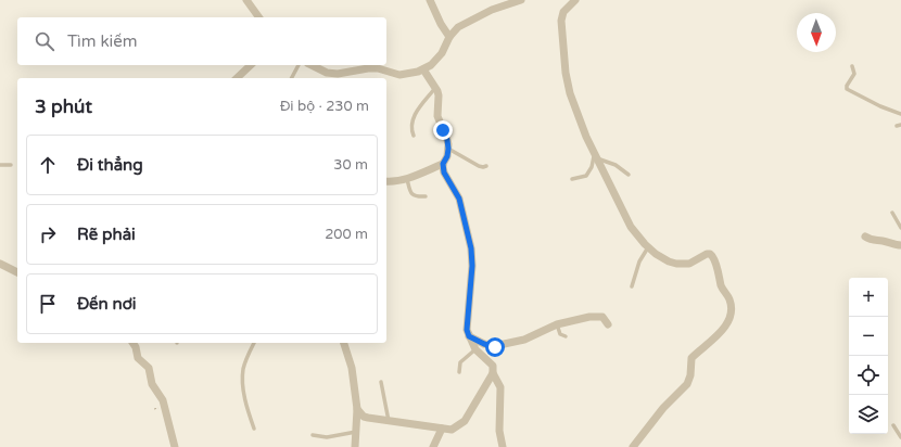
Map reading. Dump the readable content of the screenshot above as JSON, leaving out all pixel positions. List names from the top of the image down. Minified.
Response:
{"north":"bottom","page":{"search":"Tìm kiếm","heading":["3 phút","Đi bộ · 230 m"],"list":[["Đi thẳng","30 m"],["Rẽ phải","200 m"],"Đến nơi"],"map_buttons":["+","−"]}}
